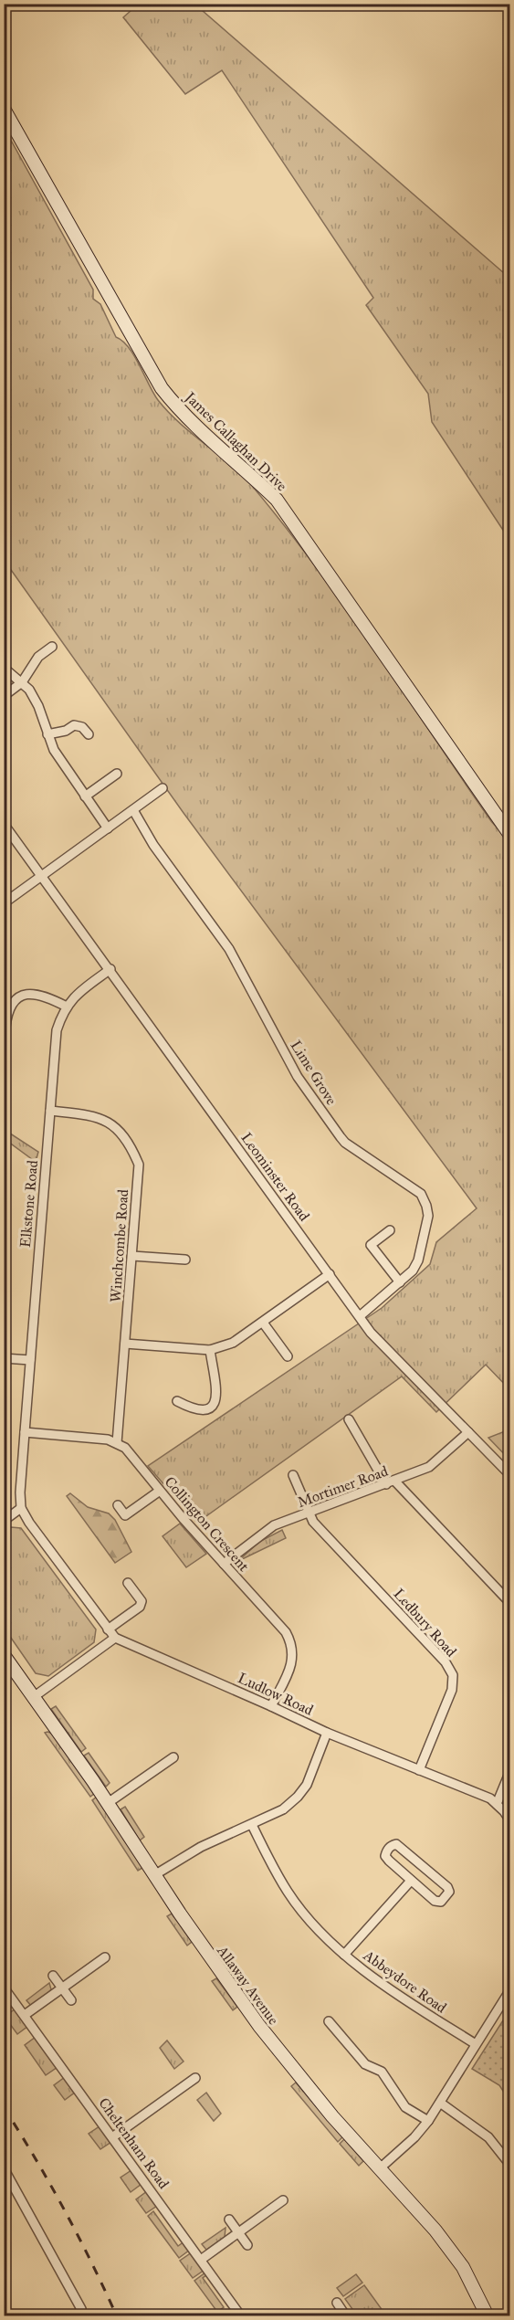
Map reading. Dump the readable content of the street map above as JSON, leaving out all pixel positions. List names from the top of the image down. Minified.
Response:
{"streets":{"street":["James Callaghan Drive","Lime Grove","Leominster Road","Elkstone Road","Winchcombe Road","Mortimer Road","Collington Crescent","Ledbury Road","Ludlow Road","Abbeydore Road","Allaway Avenue","Cheltenham Road"]},"crossings":[["Lime Grove","Leominster Road"],["Leominster Road","Elkstone Road"],["Leominster Road","Mortimer Road"],["Elkstone Road","Winchcombe Road"],["Winchcombe Road","Collington Crescent"],["Mortimer Road","Collington Crescent"],["Mortimer Road","Ledbury Road"],["Collington Crescent","Ludlow Road"],["Ledbury Road","Ludlow Road"]]}
